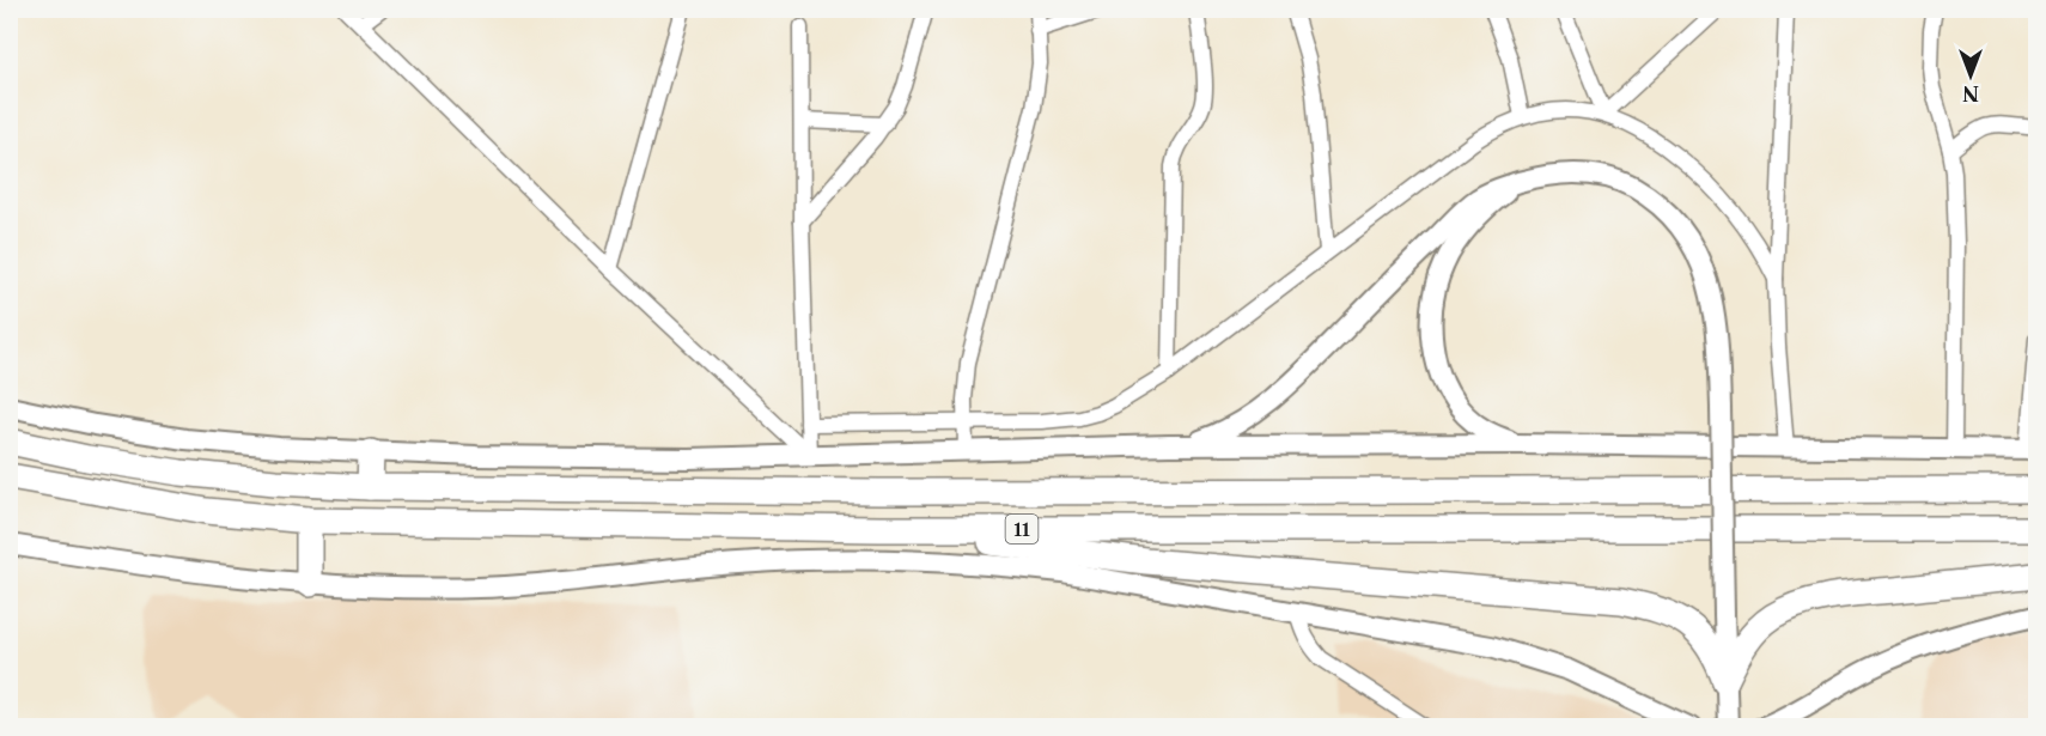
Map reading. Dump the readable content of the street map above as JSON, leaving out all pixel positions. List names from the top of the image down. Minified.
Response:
{"streets":{"highway":["11"]},"north":"bottom"}
